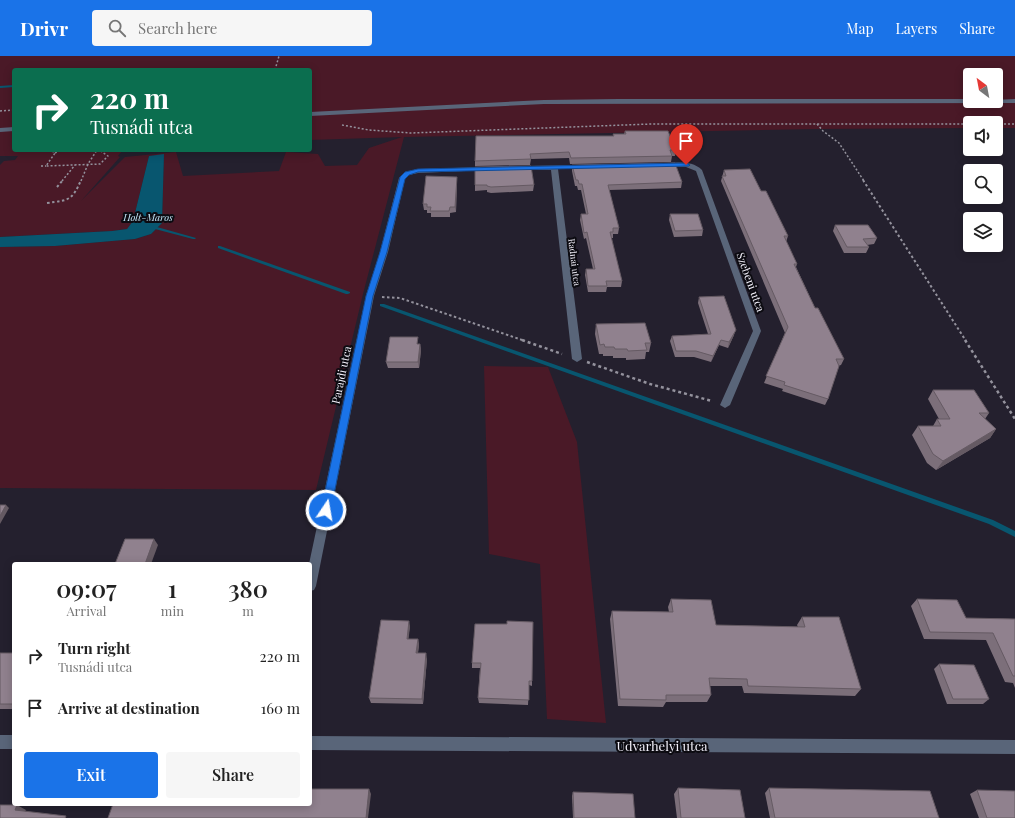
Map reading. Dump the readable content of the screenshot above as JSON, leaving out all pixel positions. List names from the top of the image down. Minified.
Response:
{"streets":{"street":["Radnai utca","Szebeni utca","Parajdi utca","Udvarhelyi utca"]},"water":["Holt-Maros"],"north":"top left","page":{"header":"Drivr","search":"Search here","nav":["Map","Layers","Share"],"turn":["220 m","Tusnádi utca"],"eta":["09:07","Arrival","1","min","380","m"],"list":[{"name":"Turn right","note":"Tusnádi utca","value":"220 m"},{"name":"Arrive at destination","value":"160 m"}],"buttons":["Exit","Share"]}}
